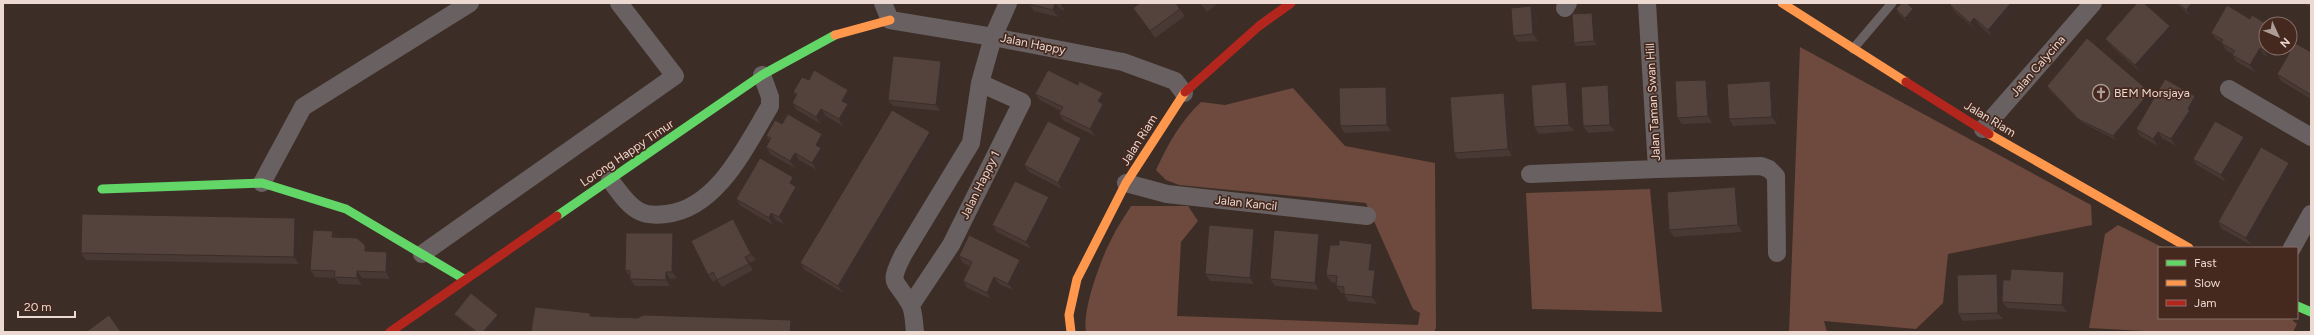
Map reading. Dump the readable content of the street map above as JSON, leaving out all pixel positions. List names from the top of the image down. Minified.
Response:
{"streets":{"street":["Jalan Happy","Jalan Calycina","Jalan Taman Swan Hill","Jalan Riam","Lorong Happy Timur","Jalan Happy 1","Jalan Kancil"]},"crossings":[["Jalan Happy","Jalan Riam"],["Jalan Happy","Lorong Happy Timur"],["Jalan Happy","Jalan Happy 1"],["Jalan Calycina","Jalan Riam"],["Jalan Riam","Jalan Kancil"]],"places":{"church":["BEM Morsjaya"]},"legend":["Fast","Slow","Jam"],"scale_bar":"20 m","north":"bottom right"}
